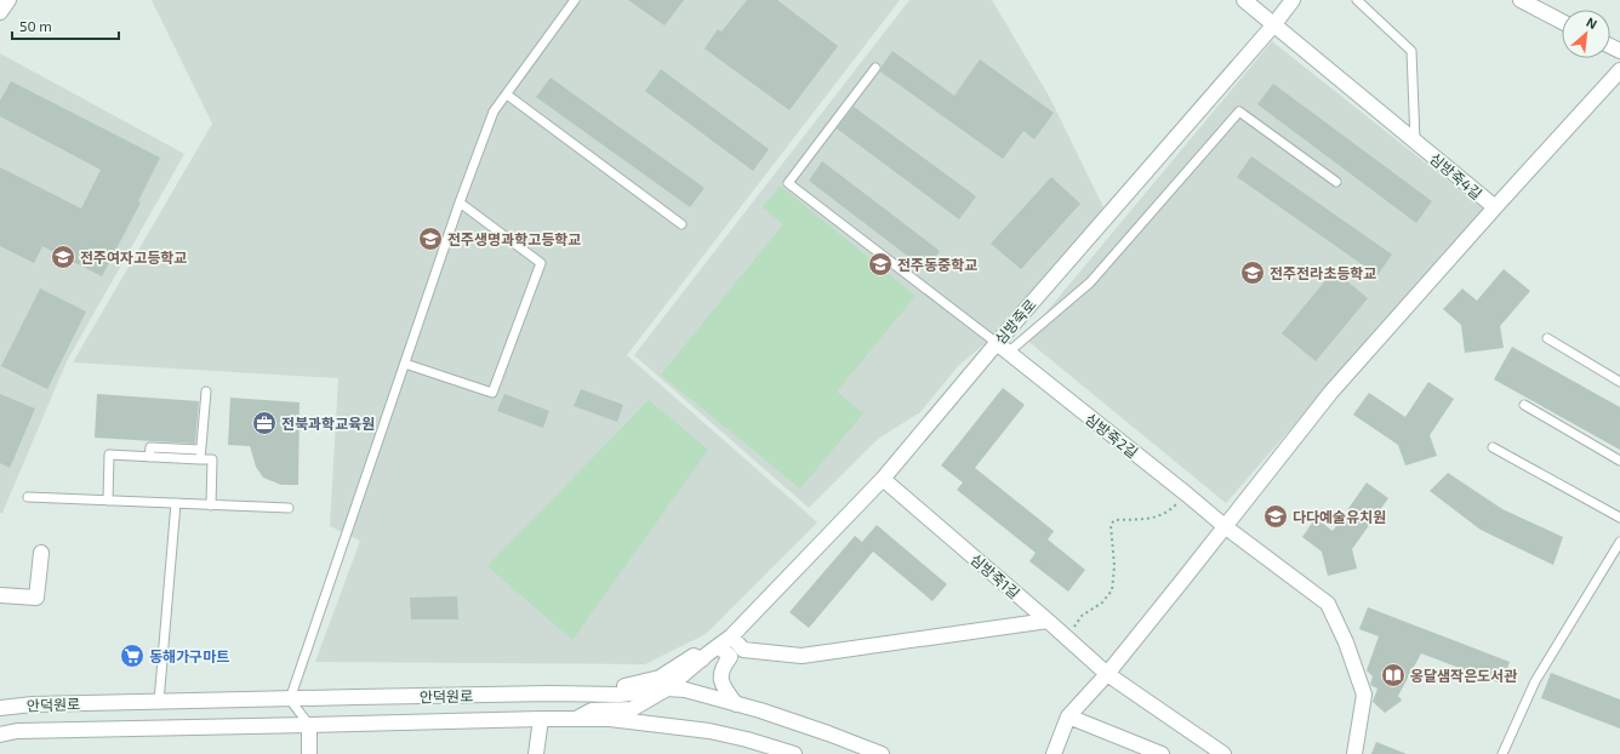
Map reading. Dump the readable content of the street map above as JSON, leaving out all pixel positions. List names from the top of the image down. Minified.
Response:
{"streets":{"street":["심방죽4길","심방죽로","심방죽2길","심방죽1길","안덕원로"]},"crossings":[["심방죽4길","심방죽로"],["심방죽로","심방죽2길"],["심방죽로","심방죽1길"],["심방죽로","안덕원로"]],"places":{"school or university":["전주생명과학고등학교","전주여자고등학교","전주동중학교","전주전라초등학교","다다예술유치원"],"office":["전북과학교육원"],"supermarket":["동해가구마트"],"library":["옹달샘작은도서관"]},"scale_bar":"50 m","north":"top right"}
